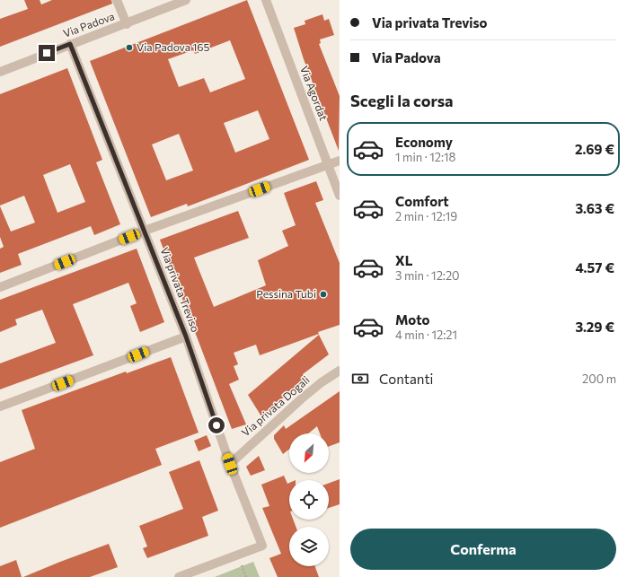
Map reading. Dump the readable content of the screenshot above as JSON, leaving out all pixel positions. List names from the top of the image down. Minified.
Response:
{"streets":{"street":["Via Padova","Via Agordat","Via privata Treviso","Via privata Dogali"]},"crossings":[["Via Padova","Via privata Treviso"],["Via privata Treviso","Via privata Dogali"]],"places":["Via Padova 165","Pessina Tubi"],"north":"bottom left","page":{"banner":["Via privata Treviso","Via Padova"],"heading":"Scegli la corsa","list":[{"name":"Economy","note":"1 min · 12:18","value":"2.69 €"},{"name":"Comfort","note":"2 min · 12:19","value":"3.63 €"},{"name":"XL","note":"3 min · 12:20","value":"4.57 €"},{"name":"Moto","note":"4 min · 12:21","value":"3.29 €"}],"pay":["Contanti","200 m"],"buttons":"Conferma"}}
